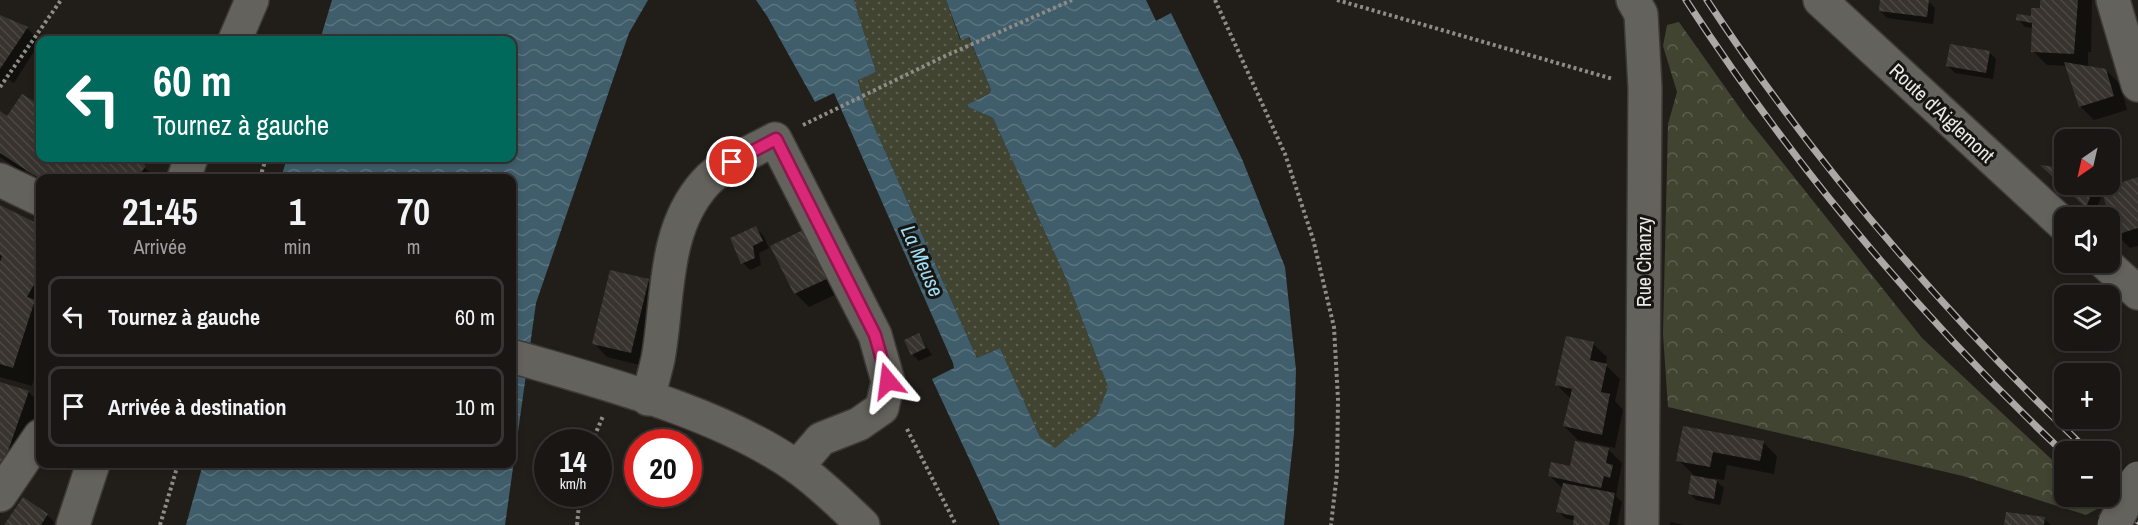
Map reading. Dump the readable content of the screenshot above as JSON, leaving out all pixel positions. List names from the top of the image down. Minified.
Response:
{"streets":{"street":["Route d'Aiglemont","Rue Chanzy"]},"water":["La Meuse"],"north":"bottom left","page":{"turn":["60 m","Tournez à gauche"],"map_buttons":["+","−"],"eta":["21:45","Arrivée","1","min","70","m"],"list":[{"name":"Tournez à gauche","value":"60 m"},{"name":"Arrivée à destination","value":"10 m"}],"speed":"14 km/h","limit":"20"}}
